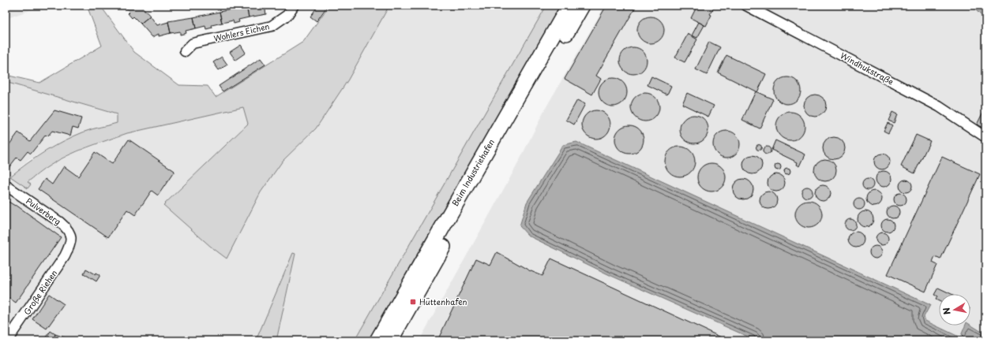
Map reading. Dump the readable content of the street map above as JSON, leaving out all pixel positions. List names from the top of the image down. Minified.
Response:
{"streets":{"main road":["Beim Industriehafen"],"street":["Wohlers Eichen","Windhukstraße","Pulverberg","Große Riehen"]},"crossings":[["Pulverberg","Große Riehen"]],"places":{"transit":["Hüttenhafen"]},"north":"left"}
